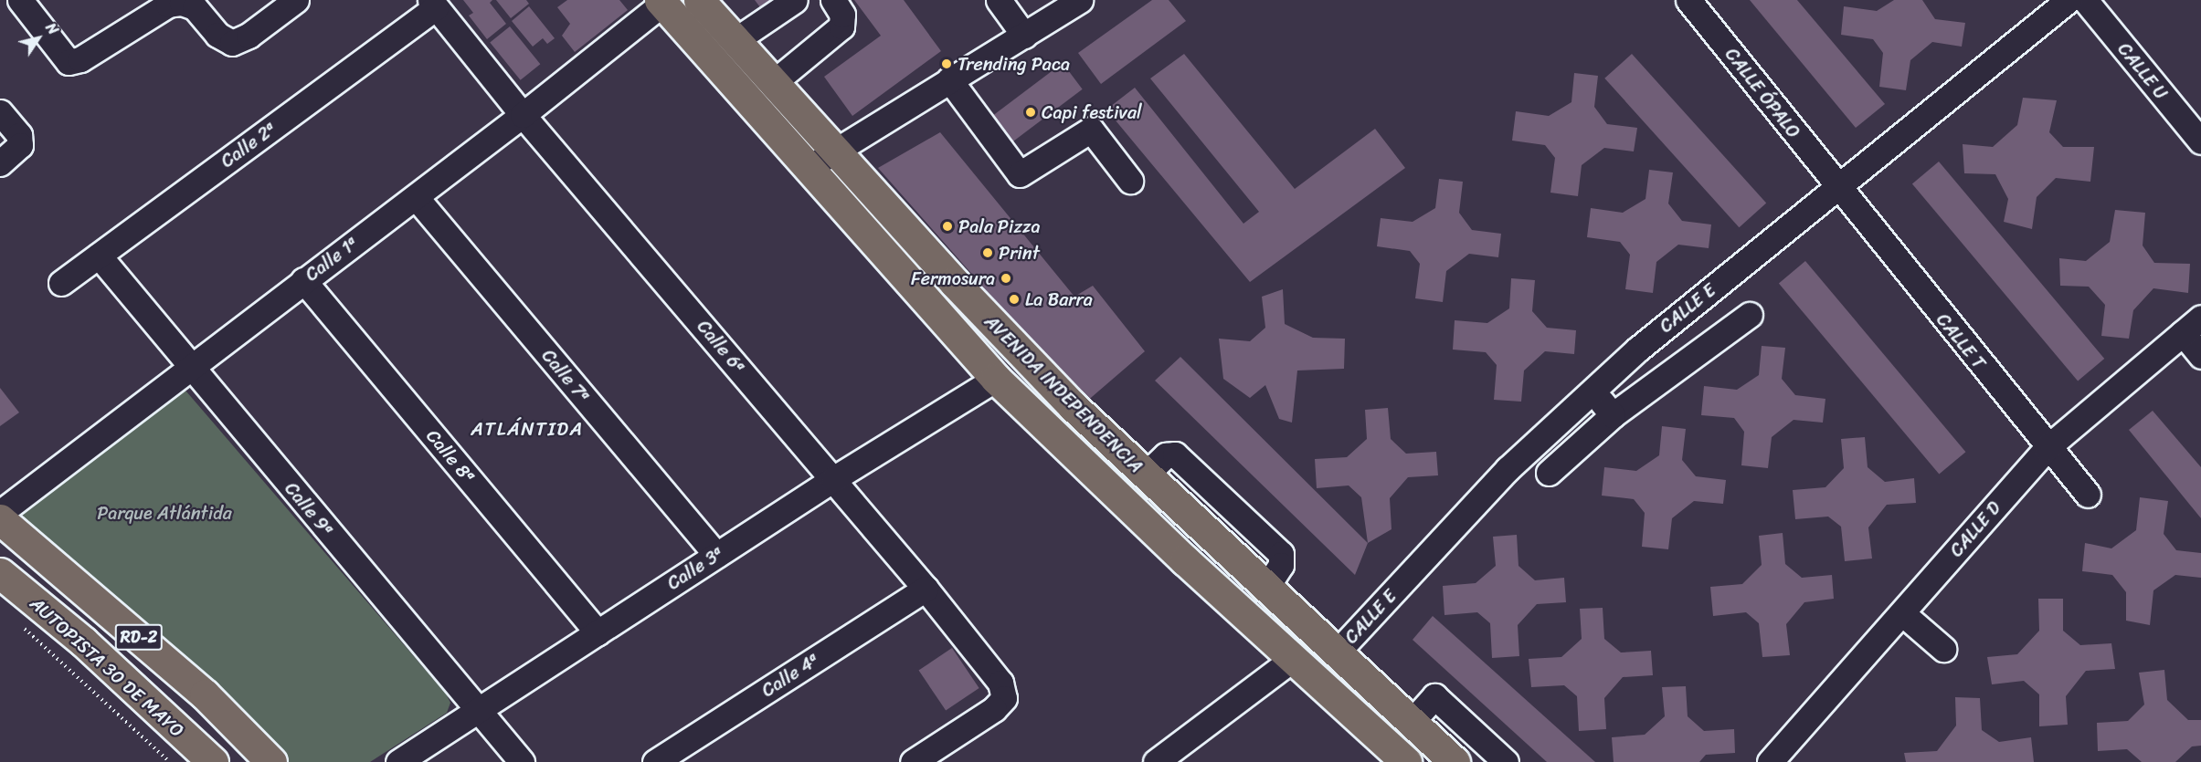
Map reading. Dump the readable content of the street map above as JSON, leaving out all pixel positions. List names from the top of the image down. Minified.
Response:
{"streets":{"main road":["AVENIDA INDEPENDENCIA","RD-2","AUTOPISTA 30 DE MAYO"],"street":["CALLE U","CALLE ÓPALO","Calle 2ª","Calle 1ª","CALLE E","CALLE T","Calle 6ª","Calle 7ª","Calle 8ª","Calle 9ª","CALLE D","Calle 3ª","Calle 4ª"]},"crossings":[["CALLE ÓPALO","CALLE E"],["CALLE ÓPALO","CALLE T"],["Calle 2ª","Calle 6ª"],["Calle 2ª","Calle 9ª"],["Calle 1ª","Calle 6ª"],["Calle 1ª","Calle 7ª"],["Calle 1ª","AVENIDA INDEPENDENCIA"],["Calle 1ª","Calle 8ª"],["Calle 1ª","Calle 9ª"],["Calle 1ª","RD-2"],["CALLE E","CALLE T"],["CALLE E","AVENIDA INDEPENDENCIA"],["CALLE T","CALLE D"],["Calle 6ª","Calle 3ª"],["Calle 6ª","Calle 4ª"],["Calle 7ª","Calle 3ª"],["AVENIDA INDEPENDENCIA","Calle 3ª"],["Calle 8ª","Calle 3ª"],["Calle 9ª","Calle 3ª"]],"districts":["ATLÁNTIDA"],"parks":["Parque Atlántida"],"places":["Trending Paca","Capi festival","Pala Pizza","Print","Fermosura","La Barra"],"north":"top right"}
